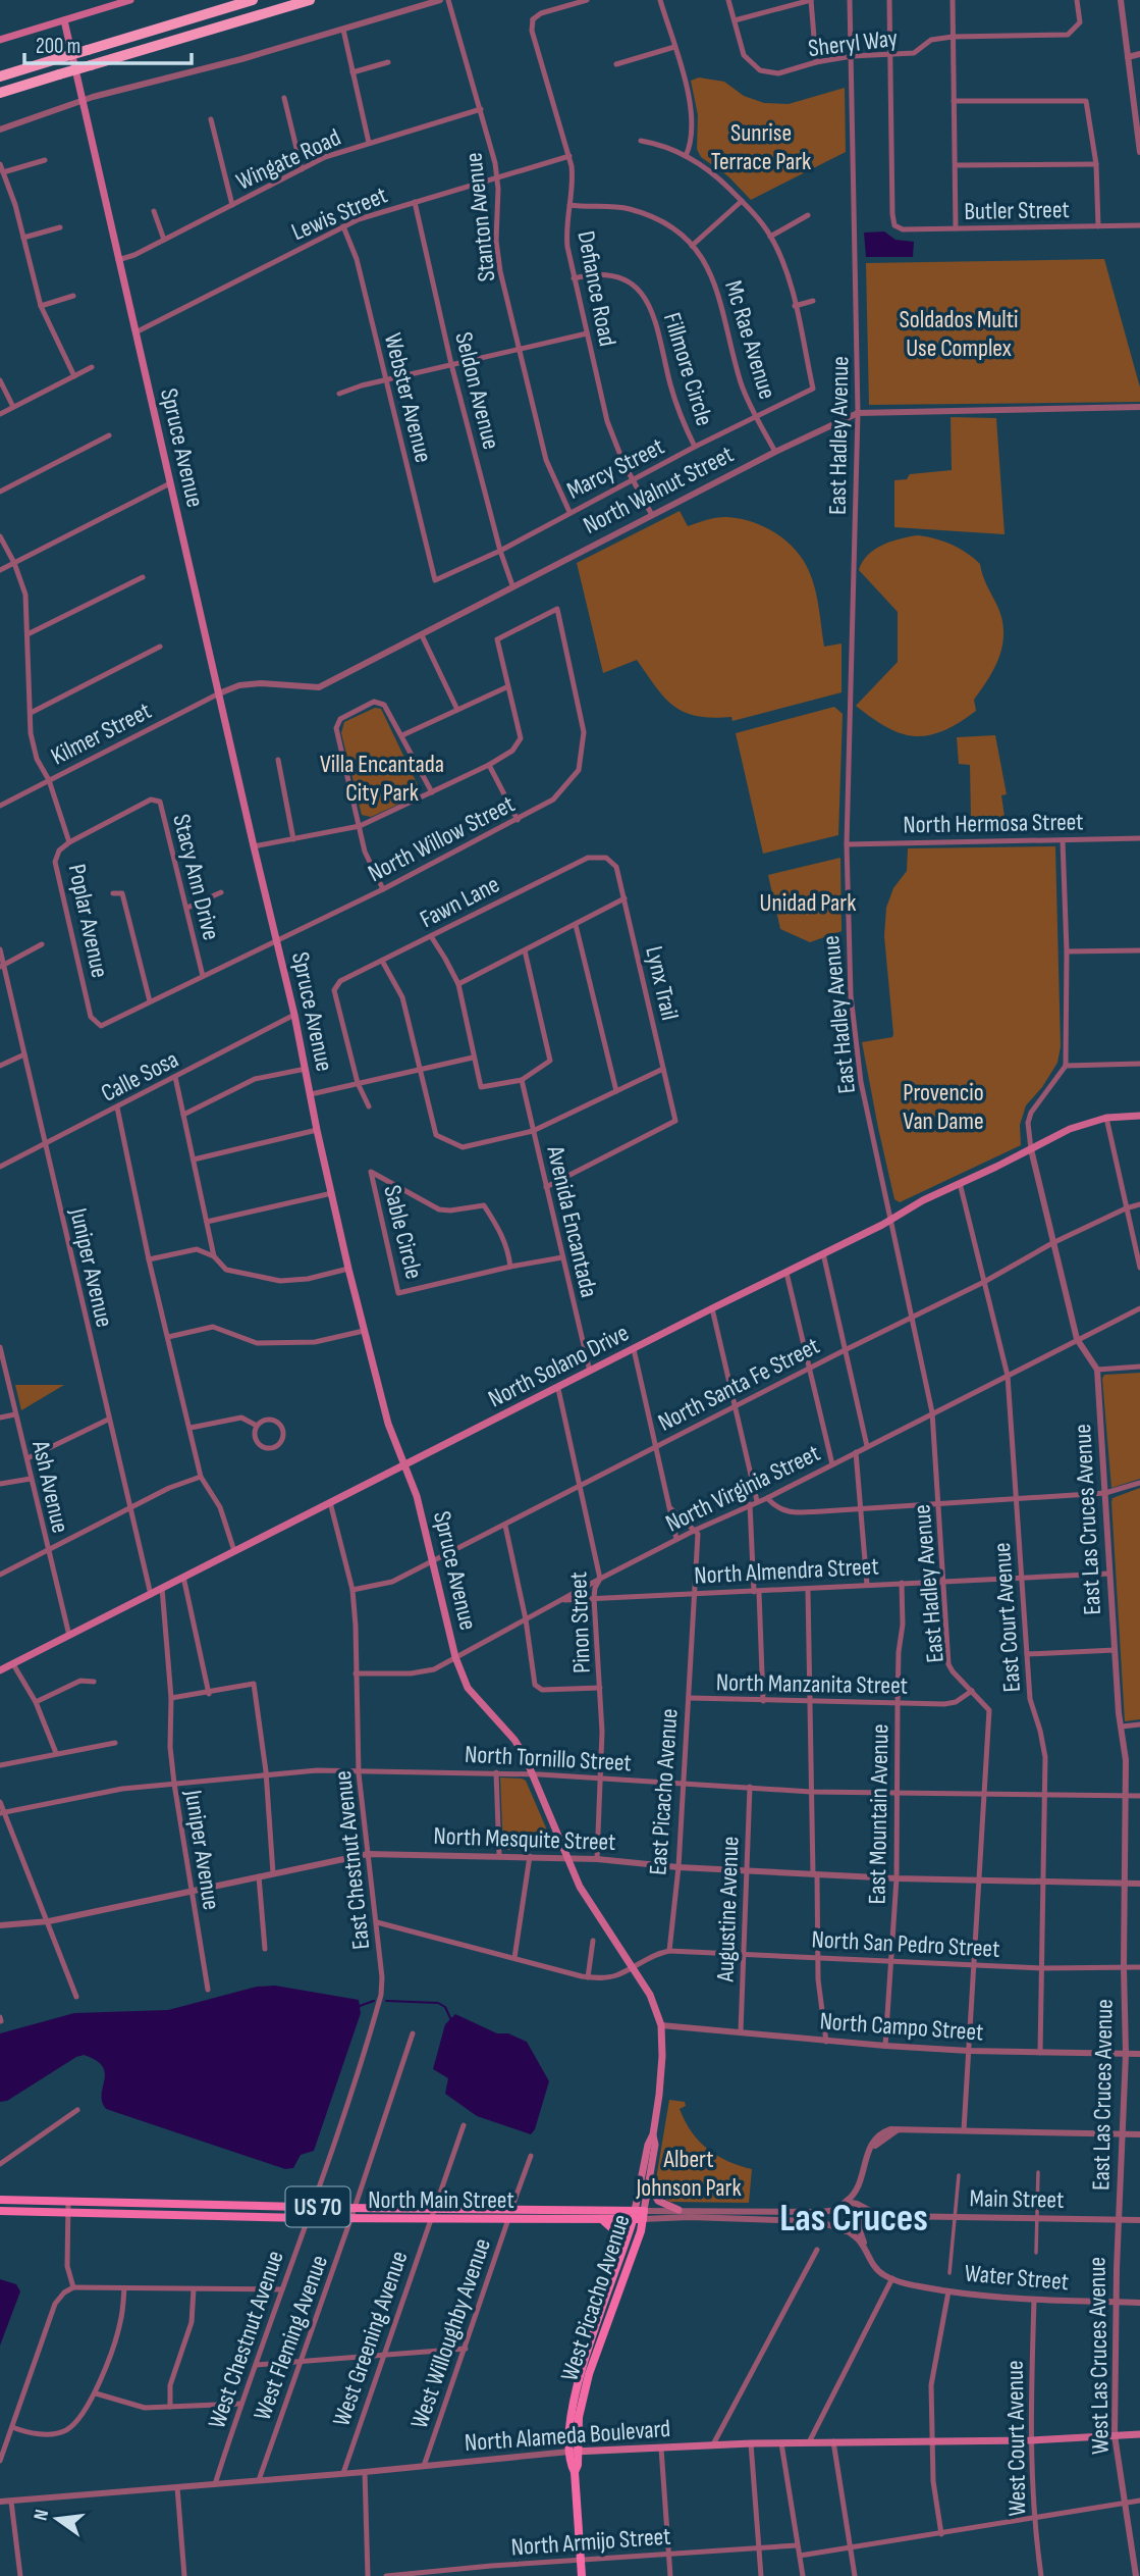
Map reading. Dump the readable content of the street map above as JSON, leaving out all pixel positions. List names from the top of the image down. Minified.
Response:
{"streets":{"main road":["Spruce Avenue","North Solano Drive","North Main Street","US 70","West Picacho Avenue","North Alameda Boulevard"],"street":["Sheryl Way","Wingate Road","Butler Street","Lewis Street","Stanton Avenue","Defiance Road","Mc Rae Avenue","Fillmore Circle","Seldon Avenue","Webster Avenue","East Hadley Avenue","Marcy Street","North Walnut Street","Kilmer Street","North Hermosa Street","North Willow Street","Stacy Ann Drive","Fawn Lane","Poplar Avenue","Lynx Trail","Calle Sosa","Avenida Encantada","Sable Circle","Juniper Avenue","North Santa Fe Street","Ash Avenue","North Virginia Street","East Las Cruces Avenue","North Almendra Street","East Court Avenue","Pinon Street","North Manzanita Street","North Tornillo Street","East Picacho Avenue","East Mountain Avenue","North Mesquite Street","East Chestnut Avenue","Augustine Avenue","North San Pedro Street","North Campo Street","Main Street","Water Street","West Willoughby Avenue","West Fleming Avenue","West Greening Avenue","West Chestnut Avenue","West Las Cruces Avenue","West Court Avenue","North Armijo Street"]},"crossings":[["Sheryl Way","Butler Street"],["Sheryl Way","East Hadley Avenue"],["Wingate Road","Stanton Avenue"],["Wingate Road","Spruce Avenue"],["Lewis Street","Stanton Avenue"],["Lewis Street","Defiance Road"],["Lewis Street","Seldon Avenue"],["Lewis Street","Webster Avenue"],["Lewis Street","Spruce Avenue"],["Stanton Avenue","Marcy Street"],["Defiance Road","Mc Rae Avenue"],["Defiance Road","Fillmore Circle"],["Defiance Road","Marcy Street"],["Defiance Road","North Walnut Street"],["Mc Rae Avenue","Marcy Street"],["Mc Rae Avenue","North Walnut Street"],["Fillmore Circle","Marcy Street"],["Seldon Avenue","Marcy Street"],["Seldon Avenue","North Walnut Street"],["Webster Avenue","Marcy Street"],["East Hadley Avenue","North Walnut Street"],["East Hadley Avenue","North Hermosa Street"],["East Hadley Avenue","North Solano Drive"],["East Hadley Avenue","North Santa Fe Street"],["East Hadley Avenue","North Virginia Street"],["East Hadley Avenue","North Almendra Street"],["East Hadley Avenue","North Manzanita Street"],["East Hadley Avenue","North Tornillo Street"],["East Hadley Avenue","North Mesquite Street"],["East Hadley Avenue","North San Pedro Street"],["East Hadley Avenue","North Campo Street"],["Spruce Avenue","North Walnut Street"],["Spruce Avenue","Kilmer Street"],["Spruce Avenue","North Willow Street"],["Spruce Avenue","Calle Sosa"],["Spruce Avenue","North Solano Drive"],["Spruce Avenue","North Santa Fe Street"],["Spruce Avenue","North Virginia Street"],["Spruce Avenue","North Tornillo Street"],["Spruce Avenue","North Mesquite Street"],["North Walnut Street","Kilmer Street"],["Kilmer Street","Poplar Avenue"],["North Willow Street","Stacy Ann Drive"],["North Willow Street","Poplar Avenue"],["Stacy Ann Drive","Poplar Avenue"],["Fawn Lane","Lynx Trail"],["Lynx Trail","Avenida Encantada"],["Calle Sosa","Juniper Avenue"],["Avenida Encantada","Sable Circle"],["Avenida Encantada","North Solano Drive"],["Juniper Avenue","North Solano Drive"],["Juniper Avenue","North Tornillo Street"],["Juniper Avenue","North Mesquite Street"],["North Solano Drive","Ash Avenue"],["North Solano Drive","East Las Cruces Avenue"],["North Solano Drive","East Court Avenue"],["North Solano Drive","Pinon Street"],["North Solano Drive","East Chestnut Avenue"],["North Santa Fe Street","East Las Cruces Avenue"],["North Santa Fe Street","East Court Avenue"],["North Santa Fe Street","Pinon Street"],["North Santa Fe Street","East Chestnut Avenue"],["North Virginia Street","East Las Cruces Avenue"],["North Virginia Street","North Almendra Street"],["North Virginia Street","East Court Avenue"],["North Virginia Street","Pinon Street"],["North Virginia Street","East Picacho Avenue"],["North Virginia Street","East Chestnut Avenue"],["East Las Cruces Avenue","North Almendra Street"],["East Las Cruces Avenue","North Tornillo Street"],["East Las Cruces Avenue","North Mesquite Street"],["East Las Cruces Avenue","North San Pedro Street"],["East Las Cruces Avenue","North Campo Street"],["East Las Cruces Avenue","Main Street"],["East Las Cruces Avenue","West Las Cruces Avenue"],["North Almendra Street","East Court Avenue"],["North Almendra Street","Pinon Street"],["North Almendra Street","East Picacho Avenue"],["North Almendra Street","East Mountain Avenue"],["East Court Avenue","North Tornillo Street"],["East Court Avenue","North Mesquite Street"],["East Court Avenue","North San Pedro Street"],["East Court Avenue","North Campo Street"],["Pinon Street","North Tornillo Street"],["Pinon Street","North Mesquite Street"],["North Manzanita Street","East Picacho Avenue"],["North Manzanita Street","East Mountain Avenue"],["North Tornillo Street","East Picacho Avenue"],["North Tornillo Street","East Mountain Avenue"],["North Tornillo Street","East Chestnut Avenue"],["North Tornillo Street","Augustine Avenue"],["East Picacho Avenue","North Mesquite Street"],["East Picacho Avenue","North San Pedro Street"],["East Mountain Avenue","North Mesquite Street"],["East Mountain Avenue","North San Pedro Street"],["East Mountain Avenue","North Campo Street"],["North Mesquite Street","East Chestnut Avenue"],["North Mesquite Street","Augustine Avenue"],["East Chestnut Avenue","North Main Street"],["East Chestnut Avenue","West Chestnut Avenue"],["Augustine Avenue","North San Pedro Street"],["Augustine Avenue","North Campo Street"],["Main Street","North Main Street"],["Main Street","Water Street"],["Main Street","West Las Cruces Avenue"],["North Main Street","Water Street"],["North Main Street","West Picacho Avenue"],["North Main Street","West Willoughby Avenue"],["North Main Street","West Fleming Avenue"],["North Main Street","West Greening Avenue"],["North Main Street","West Chestnut Avenue"],["Water Street","West Las Cruces Avenue"],["Water Street","West Court Avenue"],["West Picacho Avenue","North Alameda Boulevard"],["West Picacho Avenue","North Armijo Street"],["West Willoughby Avenue","North Alameda Boulevard"],["West Fleming Avenue","North Alameda Boulevard"],["West Greening Avenue","North Alameda Boulevard"],["West Chestnut Avenue","North Alameda Boulevard"],["West Las Cruces Avenue","North Alameda Boulevard"],["North Alameda Boulevard","West Court Avenue"]],"districts":["Las Cruces"],"parks":["Sunrise Terrace Park","Soldados Multi Use Complex","Villa Encantada City Park","Unidad Park","Provencio Van Dame","Albert Johnson Park"],"scale_bar":"200 m","north":"left"}
